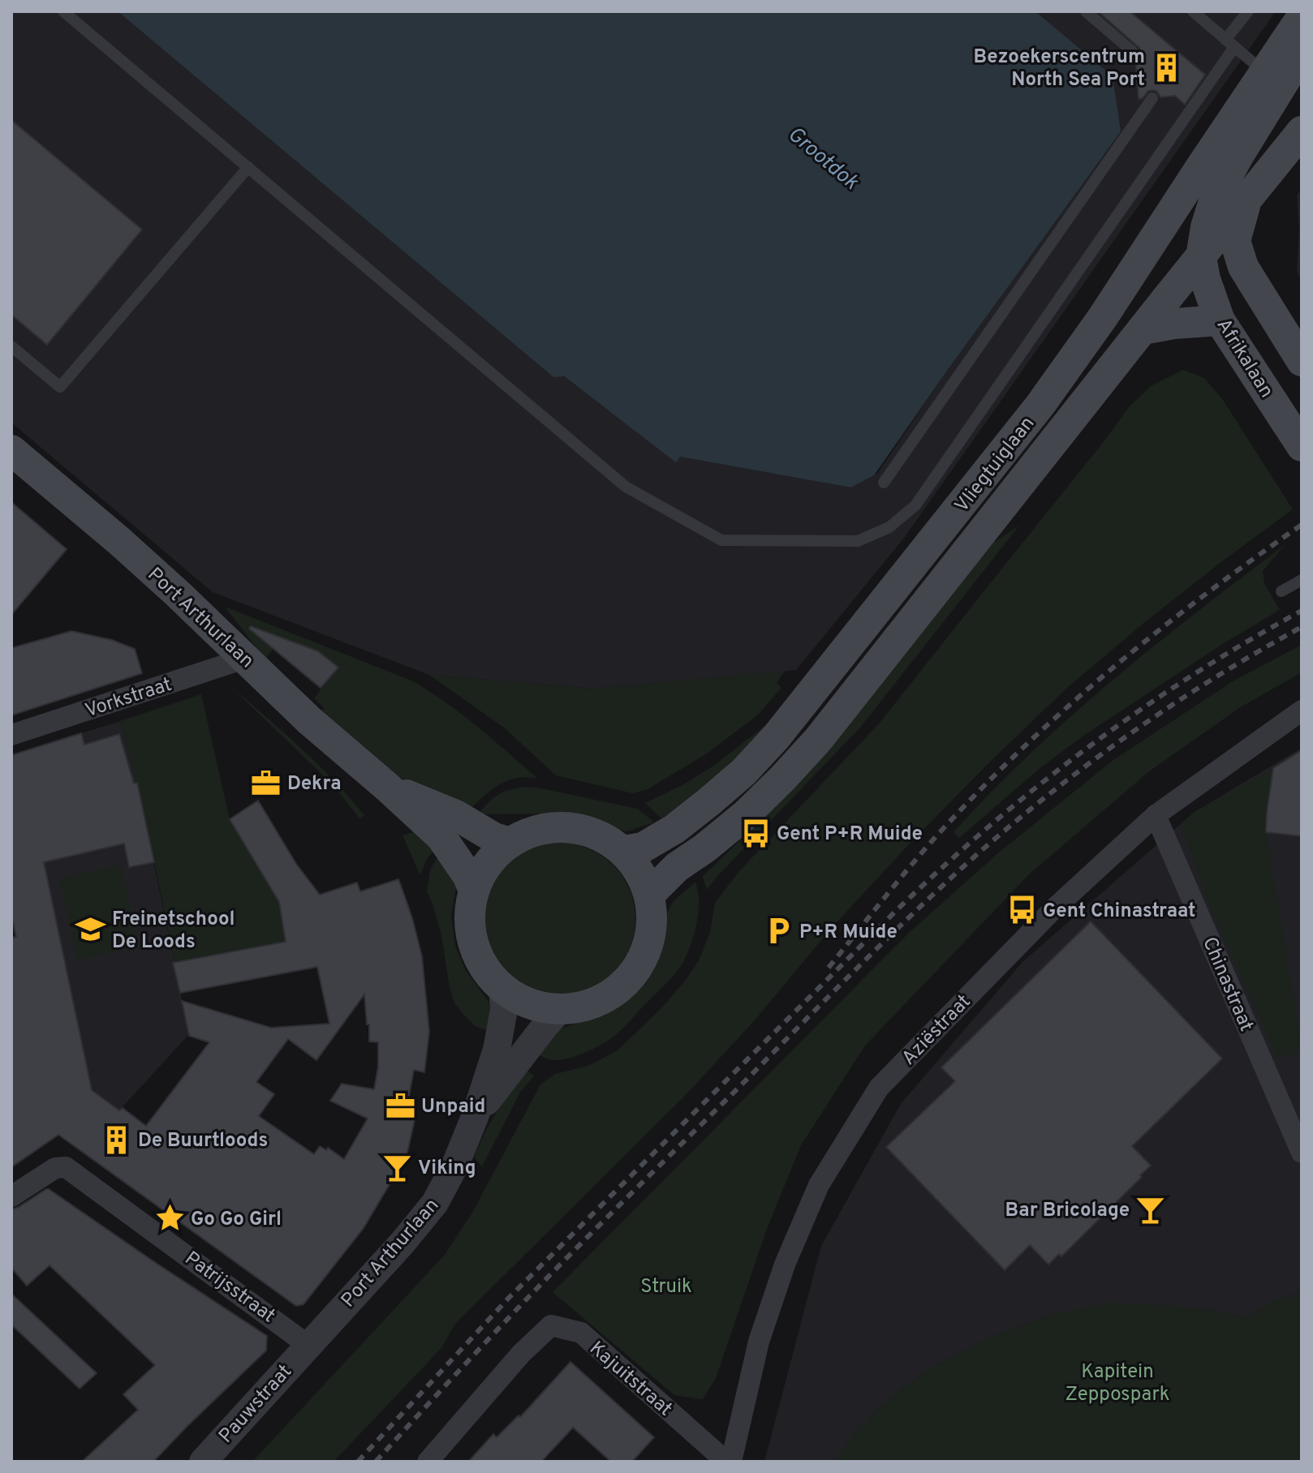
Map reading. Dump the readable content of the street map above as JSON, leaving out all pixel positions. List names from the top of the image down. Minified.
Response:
{"streets":{"main road":["Afrikalaan","Vliegtuiglaan","Port Arthurlaan"],"street":["Vorkstraat","Chinastraat","Aziëstraat","Patrijsstraat","Kajuitstraat","Pauwstraat"]},"crossings":[["Afrikalaan","Vliegtuiglaan"],["Vliegtuiglaan","Port Arthurlaan"],["Port Arthurlaan","Vorkstraat"],["Port Arthurlaan","Patrijsstraat"],["Port Arthurlaan","Pauwstraat"],["Chinastraat","Aziëstraat"],["Aziëstraat","Kajuitstraat"],["Patrijsstraat","Pauwstraat"]],"water":["Grootdok"],"parks":["Struik","Kapitein Zeppospark"],"places":{"building":["Bezoekerscentrum North Sea Port","De Buurtloods"],"office":["Dekra","Unpaid"],"bus stop":["Gent P+R Muide","Gent Chinastraat"],"school or university":["Freinetschool De Loods"],"parking":["P+R Muide"],"bar":["Viking","Bar Bricolage"],"place":["Go Go Girl"]}}
